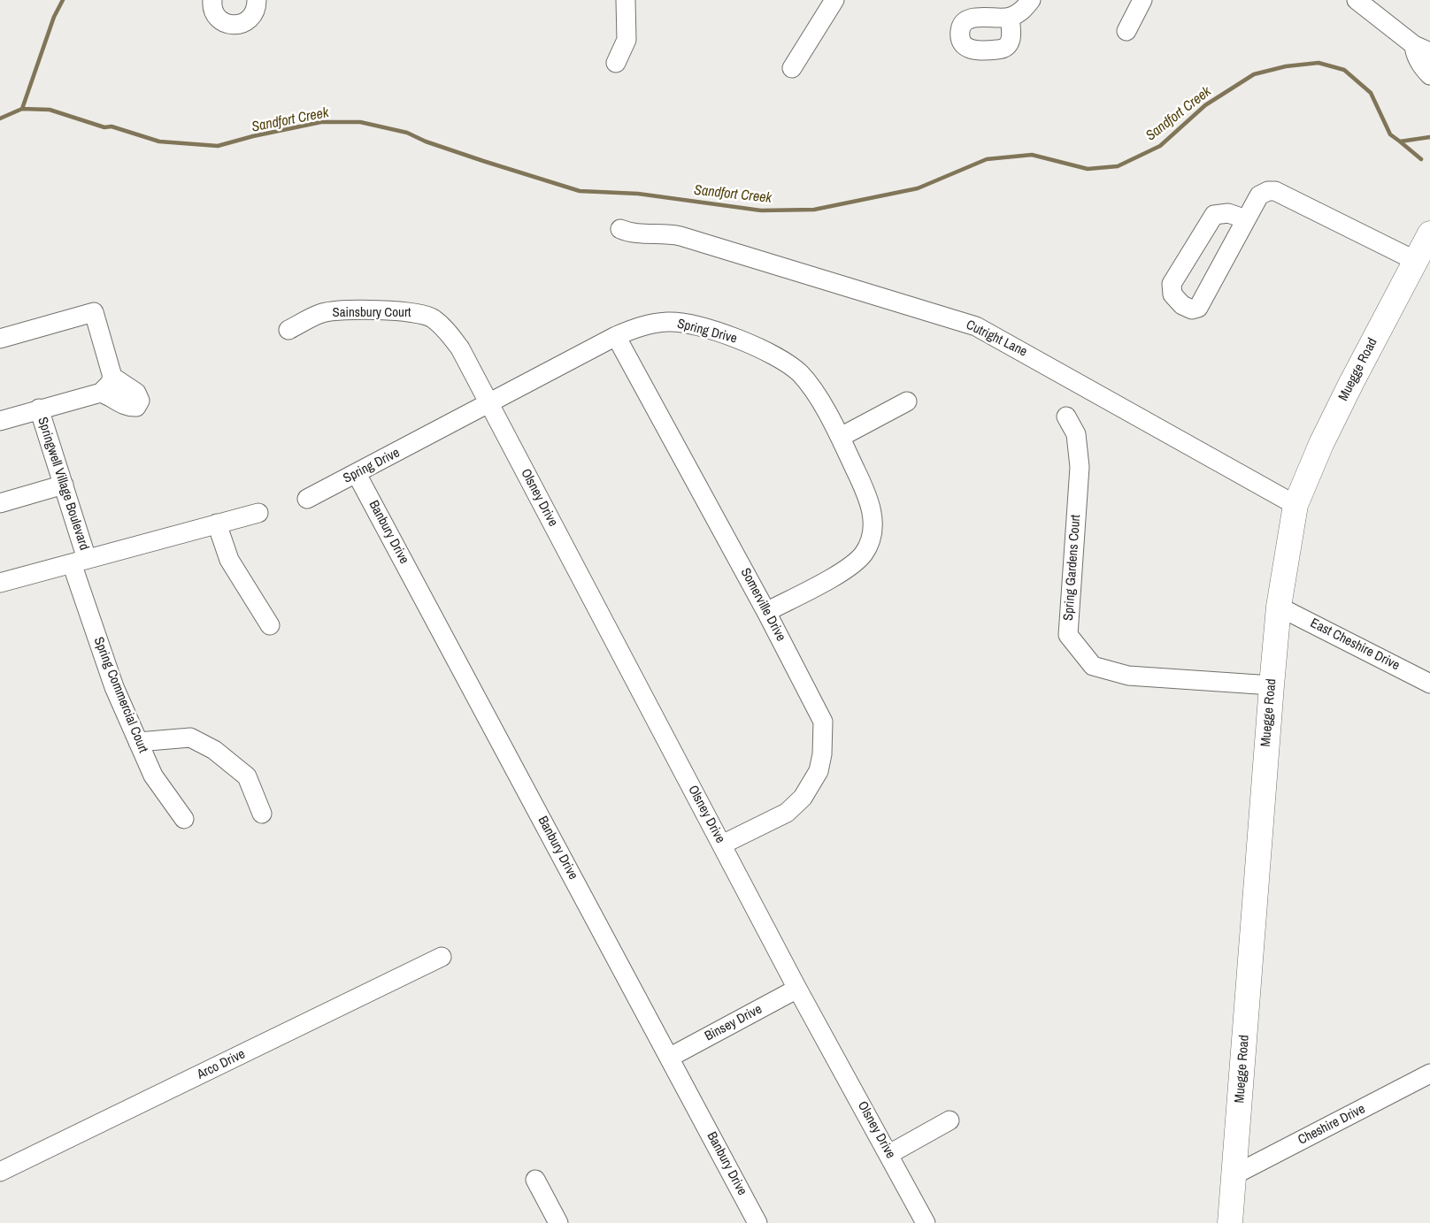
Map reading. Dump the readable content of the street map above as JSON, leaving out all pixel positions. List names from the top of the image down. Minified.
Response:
{"streets":{"main road":["Muegge Road"],"street":["Sainsbury Court","Spring Drive","Cutright Lane","Springwell Village Boulevard","Olsney Drive","Banbury Drive","Spring Gardens Court","Somerville Drive","East Cheshire Drive","Spring Commercial Court","Binsey Drive","Arco Drive","Cheshire Drive"]},"crossings":[["Sainsbury Court","Spring Drive"],["Sainsbury Court","Olsney Drive"],["Spring Drive","Olsney Drive"],["Spring Drive","Banbury Drive"],["Spring Drive","Somerville Drive"],["Cutright Lane","Muegge Road"],["Muegge Road","Spring Gardens Court"],["Muegge Road","East Cheshire Drive"],["Muegge Road","Cheshire Drive"],["Springwell Village Boulevard","Spring Commercial Court"],["Olsney Drive","Somerville Drive"],["Olsney Drive","Binsey Drive"],["Banbury Drive","Binsey Drive"]],"water":["Sandfort Creek"]}
